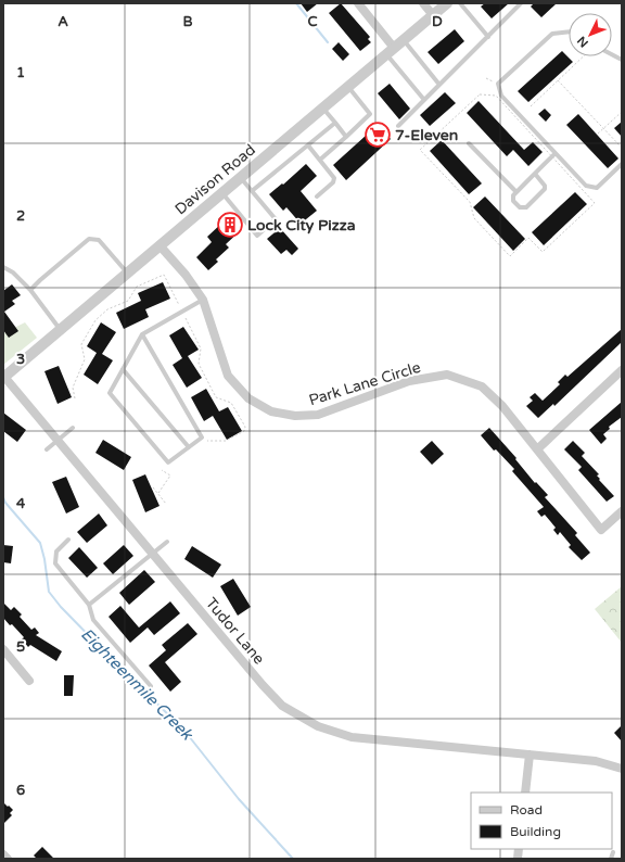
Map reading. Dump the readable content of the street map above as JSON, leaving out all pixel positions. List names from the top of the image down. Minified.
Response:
{"streets":{"street":["Davison Road","Park Lane Circle","Tudor Lane"]},"crossings":[["Davison Road","Park Lane Circle"],["Davison Road","Tudor Lane"]],"water":["Eighteenmile Creek"],"places":{"supermarket":["7-Eleven"],"building":["Lock City Pizza"]},"legend":["Road","Building"],"north":"bottom left","grid":{"columns":["A","B","C","D"],"rows":["1","2","3","4","5","6"]}}
